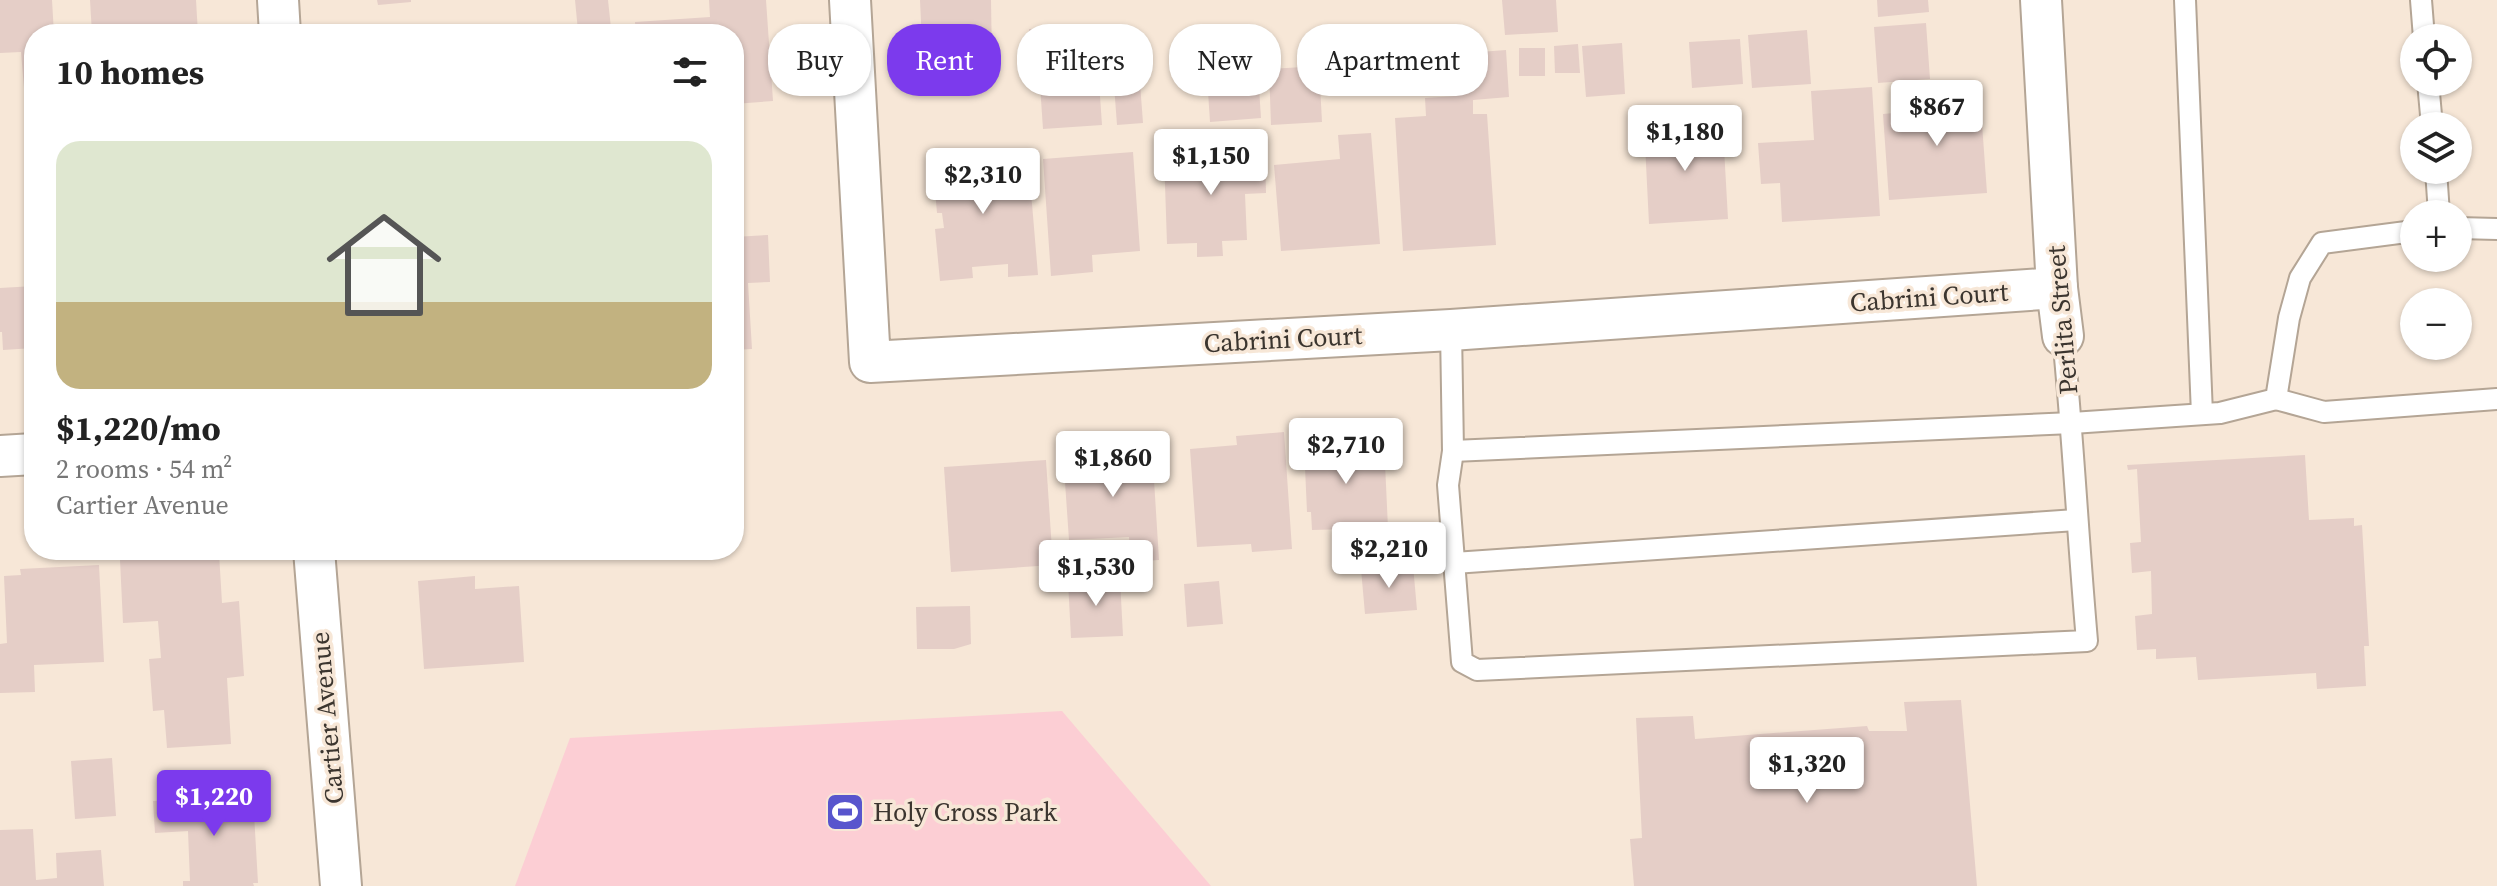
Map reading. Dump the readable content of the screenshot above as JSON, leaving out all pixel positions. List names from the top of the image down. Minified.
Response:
{"streets":{"street":["Cabrini Court","Perlita Street","Cartier Avenue"]},"crossings":[["Cabrini Court","Perlita Street"]],"places":{"sports":["Holy Cross Park"]},"page":{"map_buttons":["+","−"],"chip":["Buy","Rent","Filters","New","Apartment"],"heading":"10 homes","price":["$867","$1,180","$1,150","$2,310","$2,710","$1,860","$2,210","$1,530","$1,320","$1,220"],"list":[{"name":"$1,220/mo","note":"2 rooms · 54 m² · Cartier Avenue"}]}}
